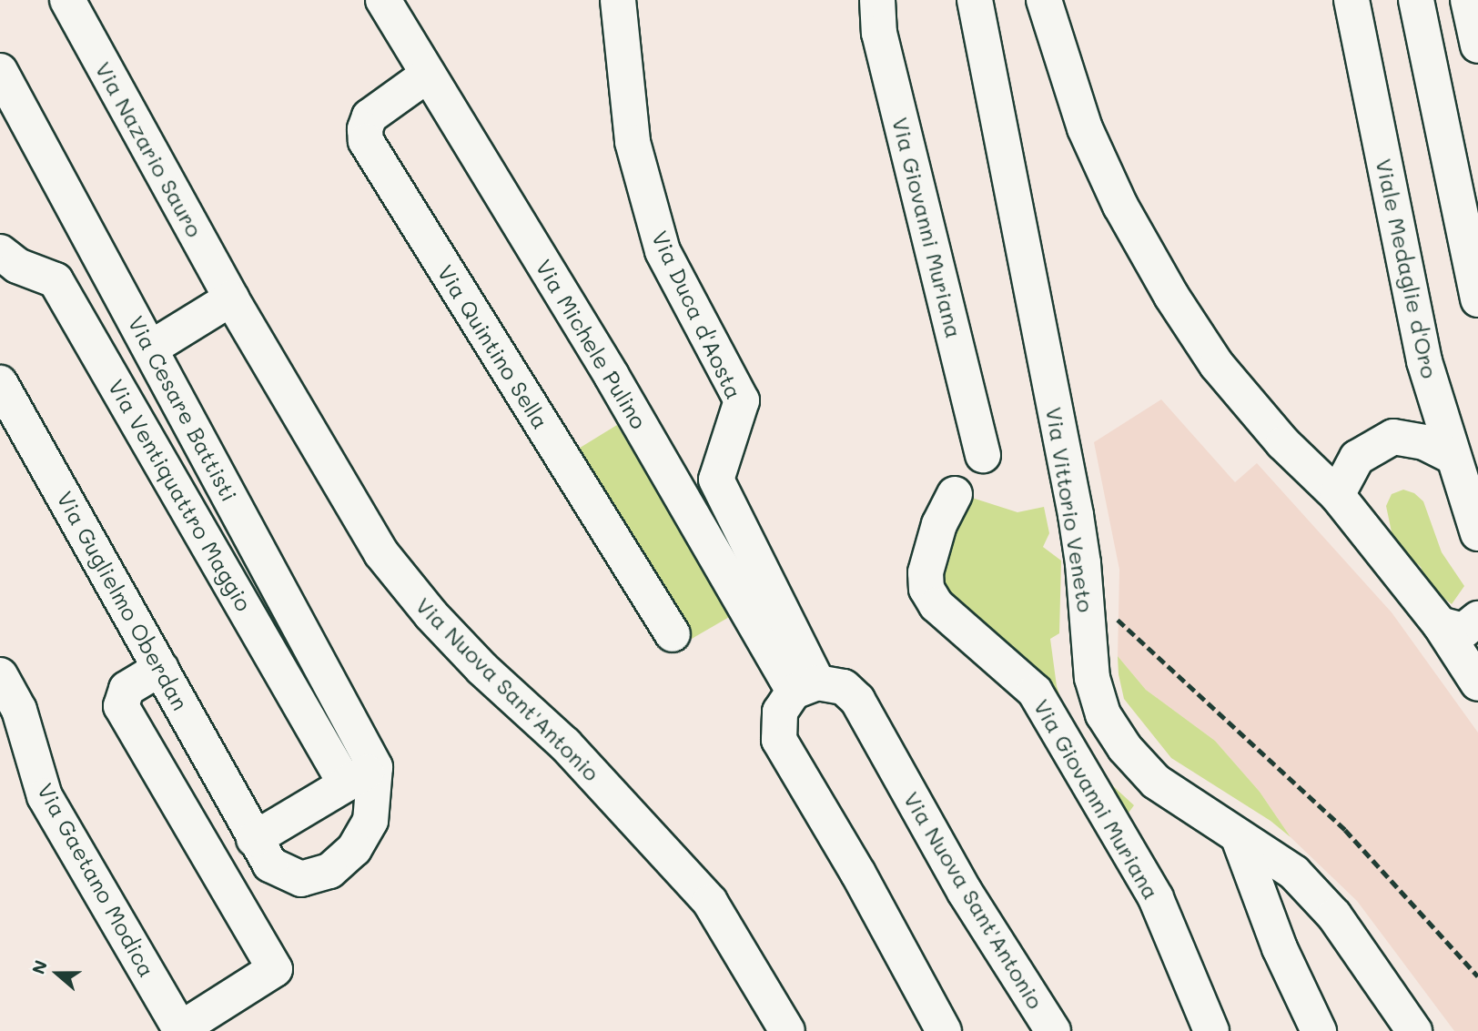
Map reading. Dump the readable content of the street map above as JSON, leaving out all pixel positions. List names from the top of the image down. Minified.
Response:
{"streets":{"street":["Via Nazario Sauro","Via Giovanni Muriana","Viale Medaglie d'Oro","Via Duca d'Aosta","Via Michele Pulino","Via Quintino Sella","Via Cesare Battisti","Via Ventiquattro Maggio","Via Vittorio Veneto","Via Guglielmo Oberdan","Via Nuova Sant'Antonio","Via Gaetano Modica"]},"crossings":[["Via Nazario Sauro","Via Nuova Sant'Antonio"],["Via Duca d'Aosta","Via Michele Pulino"],["Via Duca d'Aosta","Via Nuova Sant'Antonio"],["Via Michele Pulino","Via Quintino Sella"],["Via Michele Pulino","Via Nuova Sant'Antonio"],["Via Cesare Battisti","Via Ventiquattro Maggio"],["Via Cesare Battisti","Via Guglielmo Oberdan"],["Via Ventiquattro Maggio","Via Guglielmo Oberdan"],["Via Guglielmo Oberdan","Via Gaetano Modica"]],"north":"left"}
